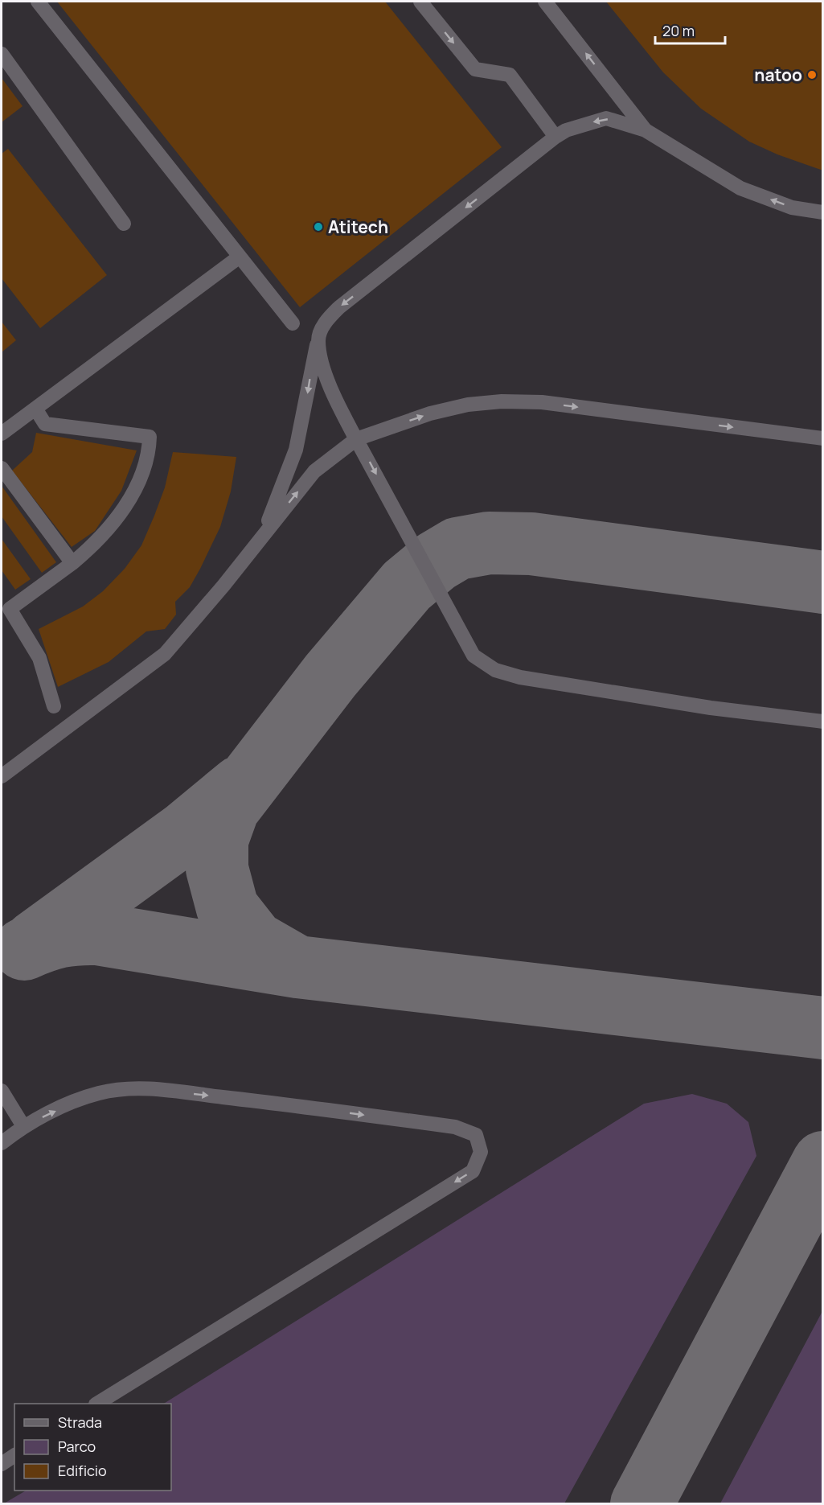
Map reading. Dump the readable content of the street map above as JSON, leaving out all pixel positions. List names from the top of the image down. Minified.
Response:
{"places":["natoo","Atitech"],"legend":["Strada","Parco","Edificio"],"scale_bar":"20 m"}
